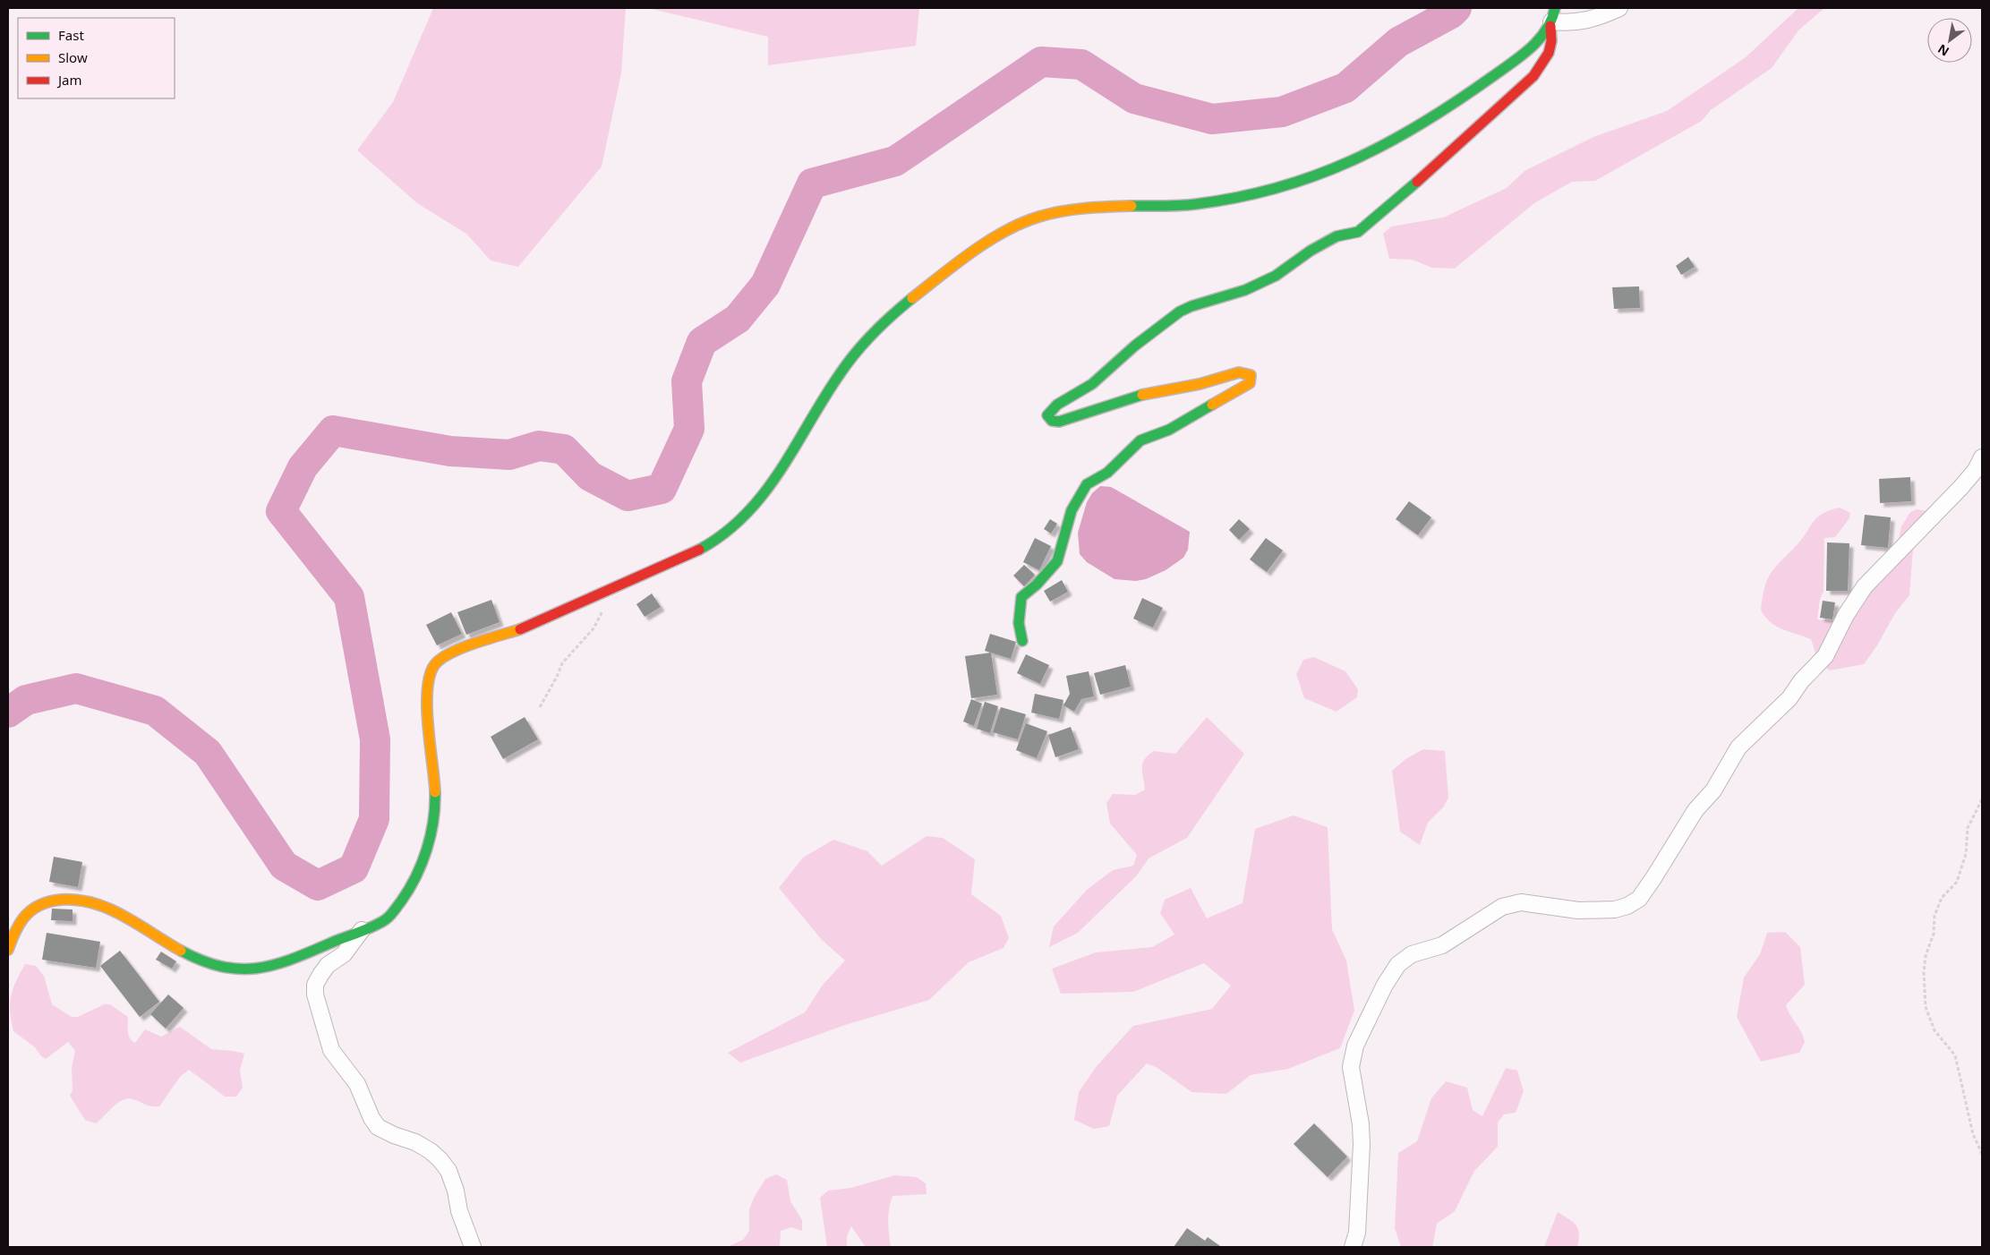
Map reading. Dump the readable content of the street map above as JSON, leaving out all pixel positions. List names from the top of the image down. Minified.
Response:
{"legend":["Fast","Slow","Jam"],"north":"bottom left"}
